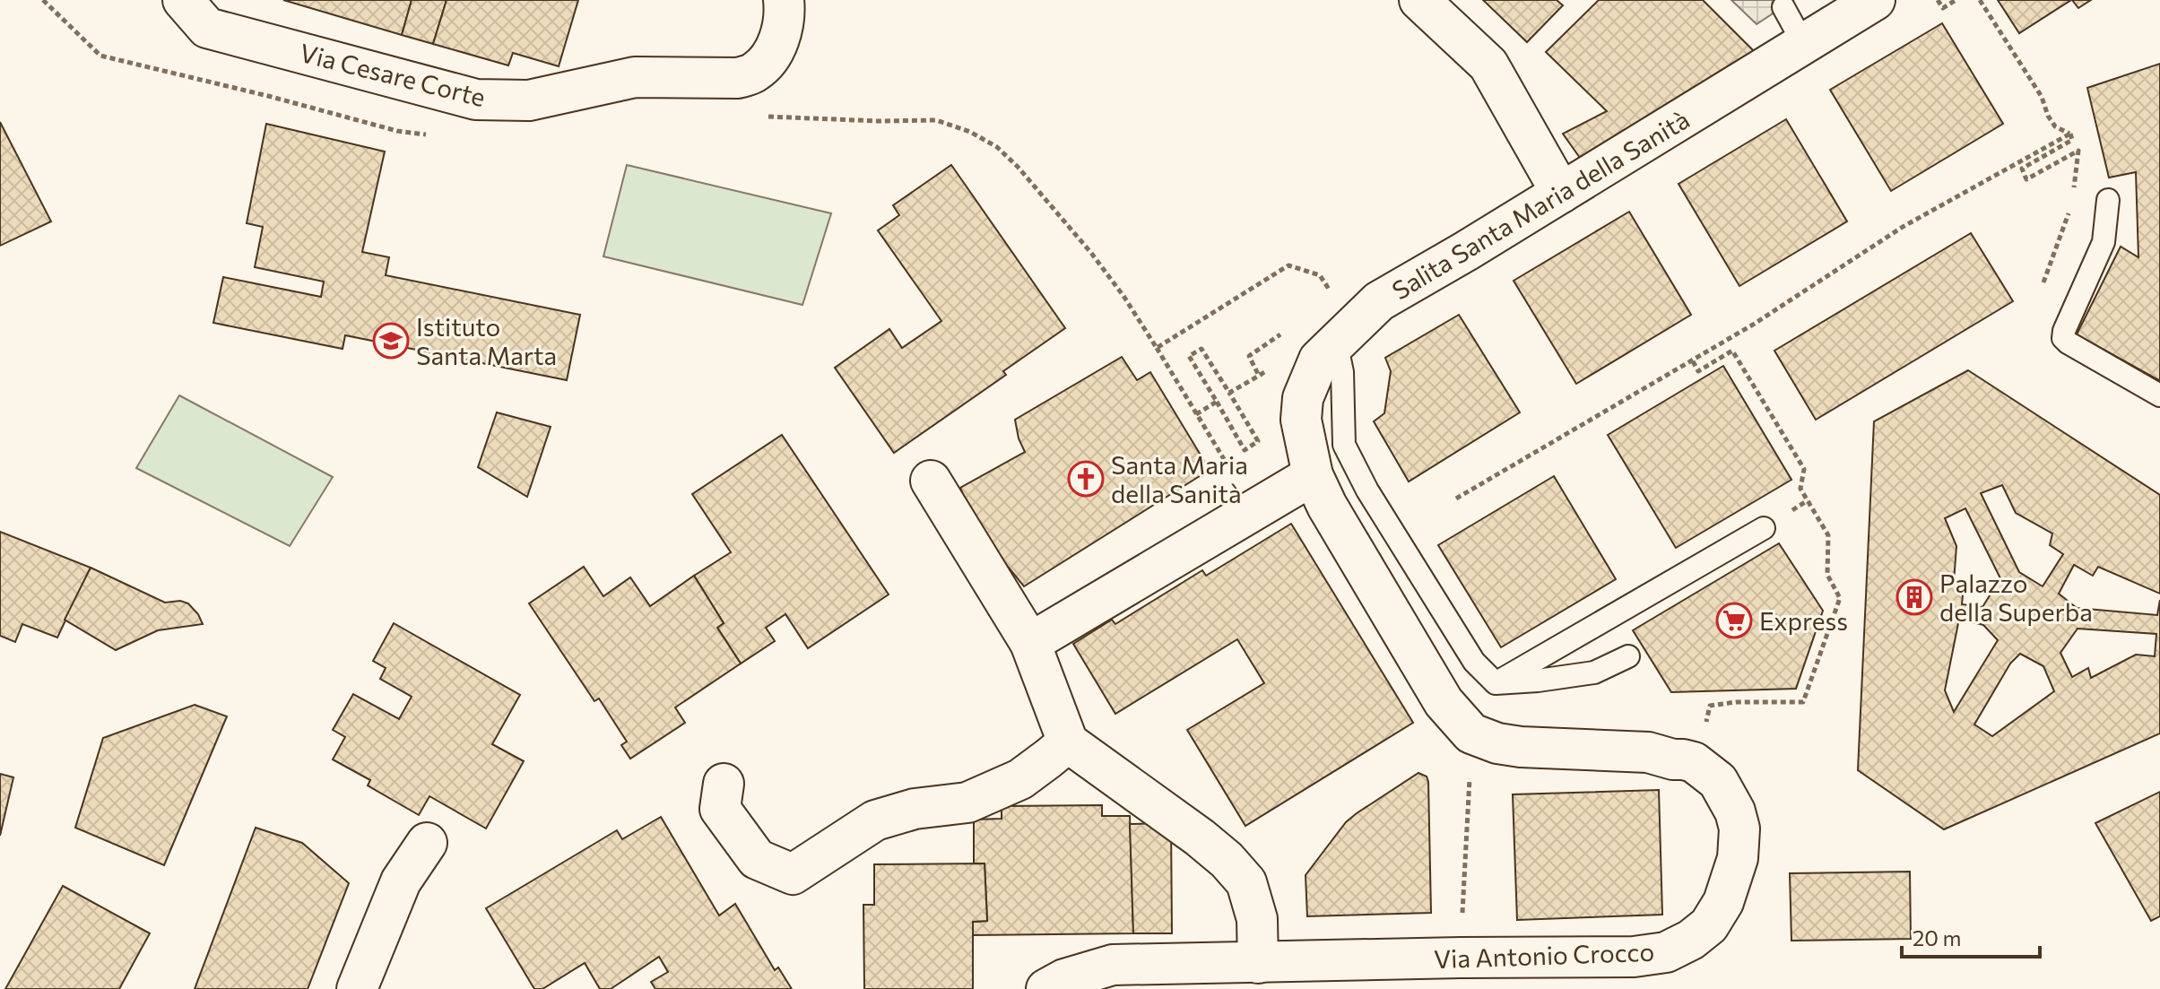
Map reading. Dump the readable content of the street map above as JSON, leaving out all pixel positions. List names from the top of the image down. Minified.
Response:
{"streets":{"street":["Via Cesare Corte","Salita Santa Maria della Sanità","Via Antonio Crocco"]},"places":{"school or university":["Istituto Santa Marta"],"church":["Santa Maria della Sanità"],"building":["Palazzo della Superba"],"supermarket":["Express"]},"scale_bar":"20 m"}
